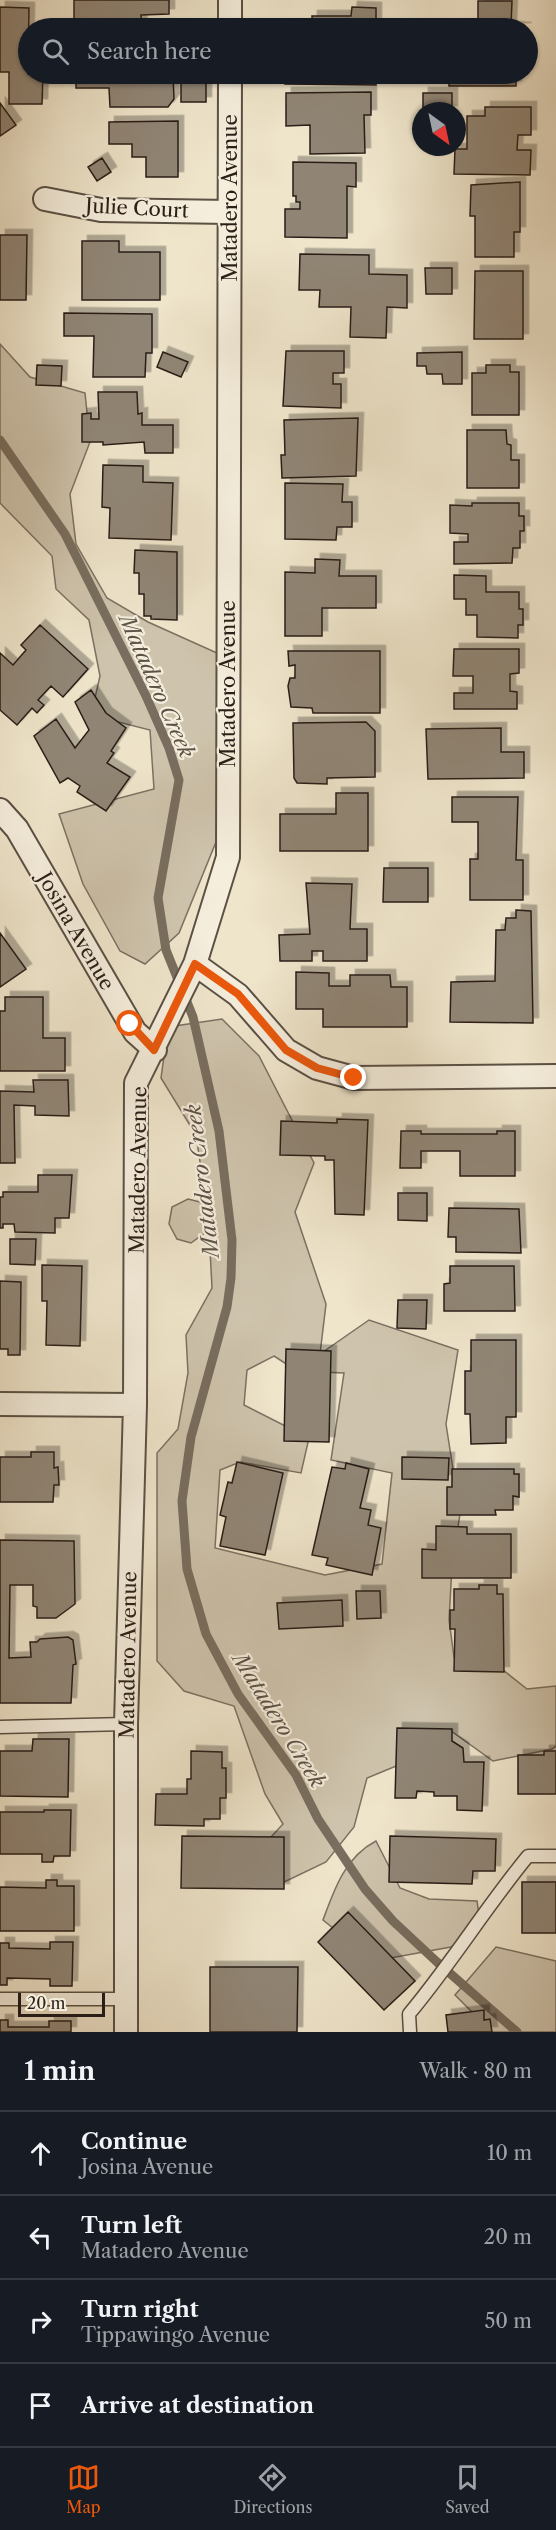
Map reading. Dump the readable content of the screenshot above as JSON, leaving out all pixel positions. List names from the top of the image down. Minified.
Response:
{"streets":{"street":["Matadero Avenue","Julie Court","Josina Avenue"]},"crossings":[["Matadero Avenue","Julie Court"],["Matadero Avenue","Josina Avenue"]],"water":["Matadero Creek"],"scale_bar":"20 m","north":"bottom right","page":{"search":"Search here","scale":"20 m","heading":["1 min","Walk · 80 m"],"list":[["Continue","Josina Avenue","10 m"],["Turn left","Matadero Avenue","20 m"],["Turn right","Tippawingo Avenue","50 m"],"Arrive at destination"],"nav":["Map","Directions","Saved"]}}
